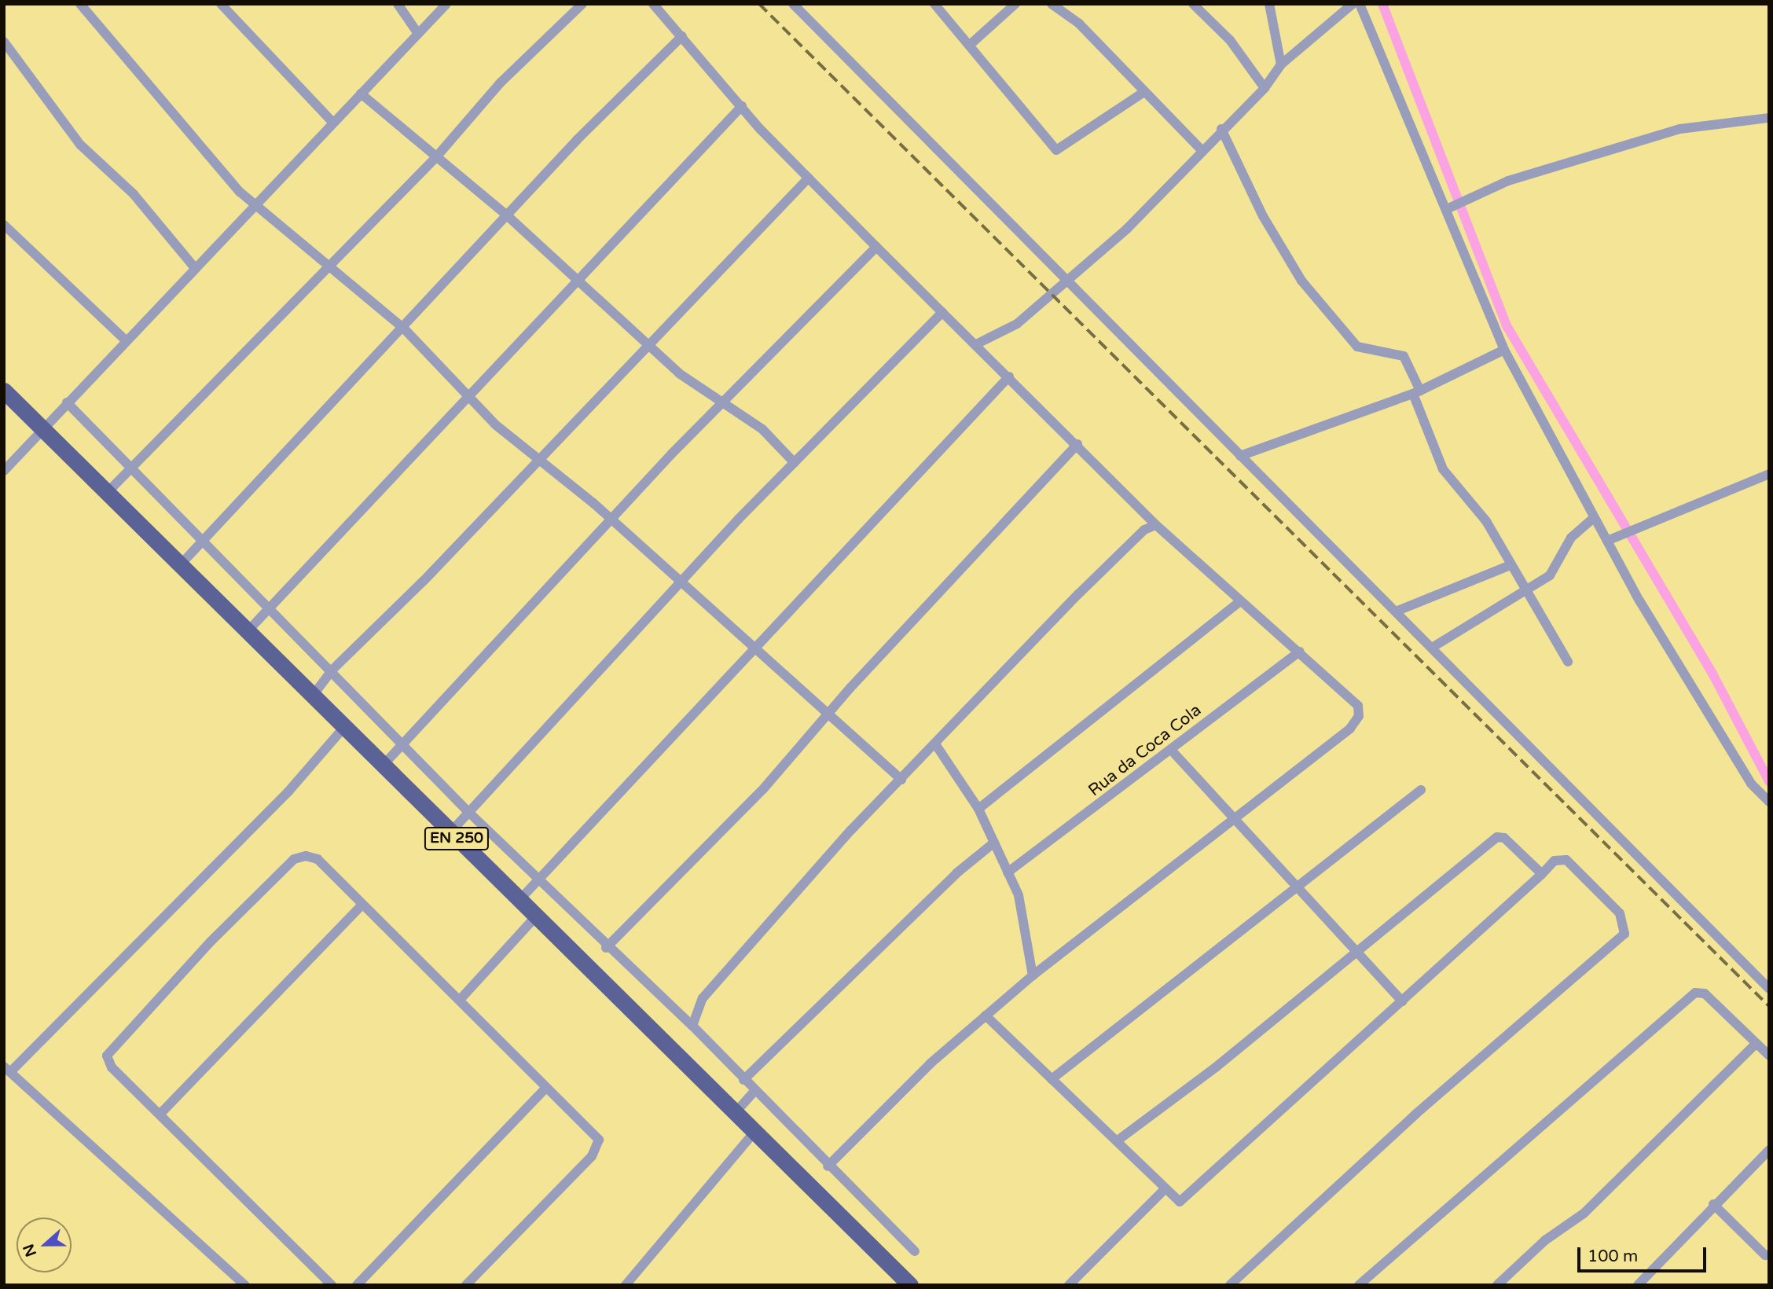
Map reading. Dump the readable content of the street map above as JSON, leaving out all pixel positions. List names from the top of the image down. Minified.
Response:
{"streets":{"main road":["EN 250"],"street":["Rua da Coca Cola"]},"scale_bar":"100 m","north":"left"}
